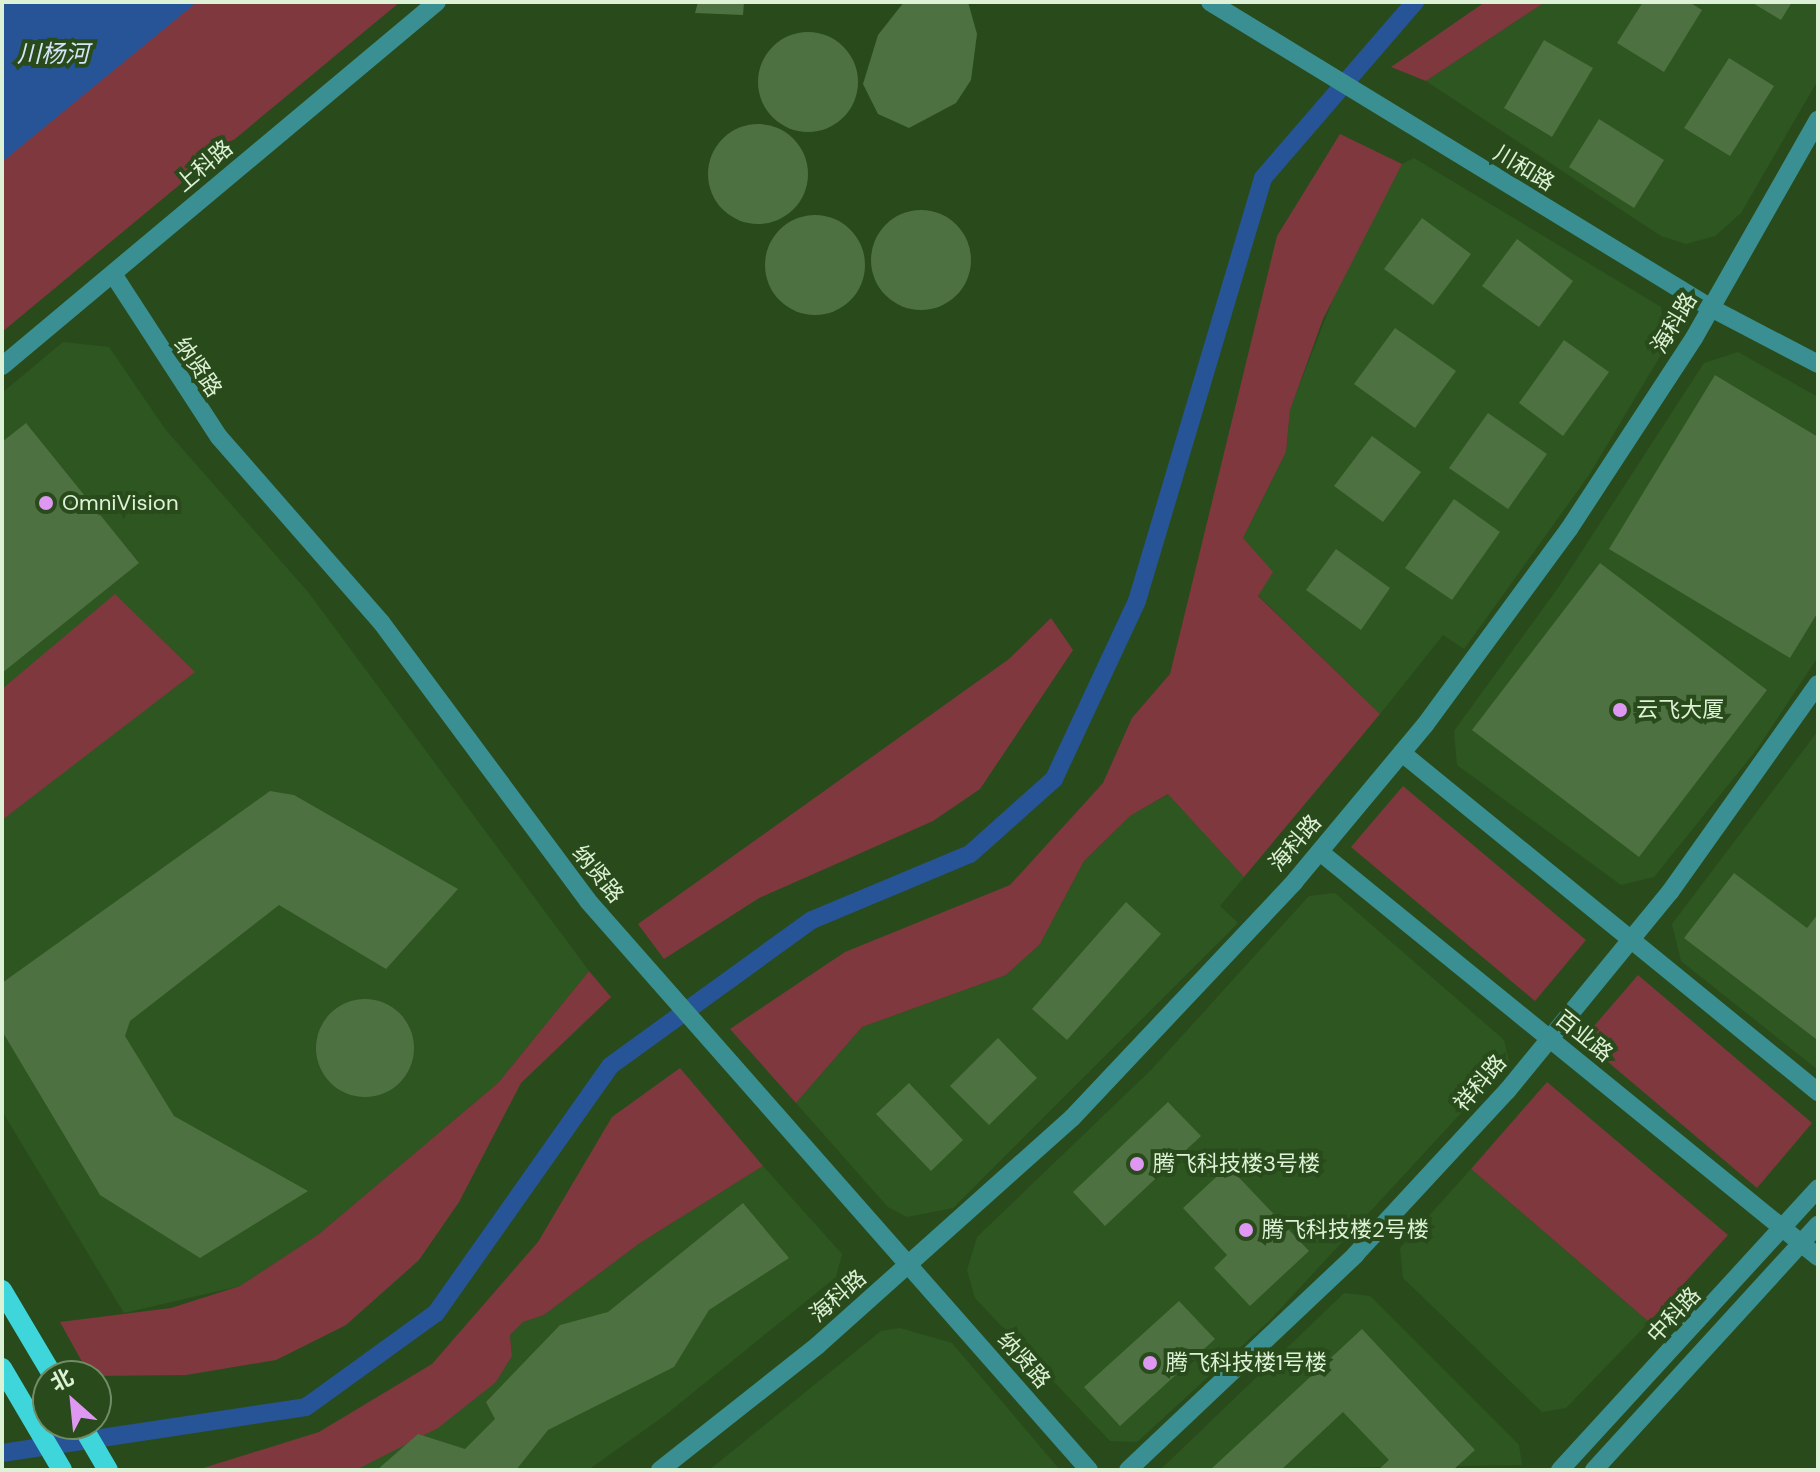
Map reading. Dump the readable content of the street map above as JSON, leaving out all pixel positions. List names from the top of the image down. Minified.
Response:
{"streets":{"street":["上科路","川和路","海科路","纳贤路","百业路","祥科路","中科路"]},"crossings":[["上科路","纳贤路"],["川和路","海科路"],["海科路","纳贤路"],["海科路","百业路"],["百业路","祥科路"],["百业路","中科路"]],"water":["川杨河"],"places":["OmniVision","云飞大厦","腾飞科技楼3号楼","腾飞科技楼2号楼","腾飞科技楼1号楼"],"north":"top left"}
